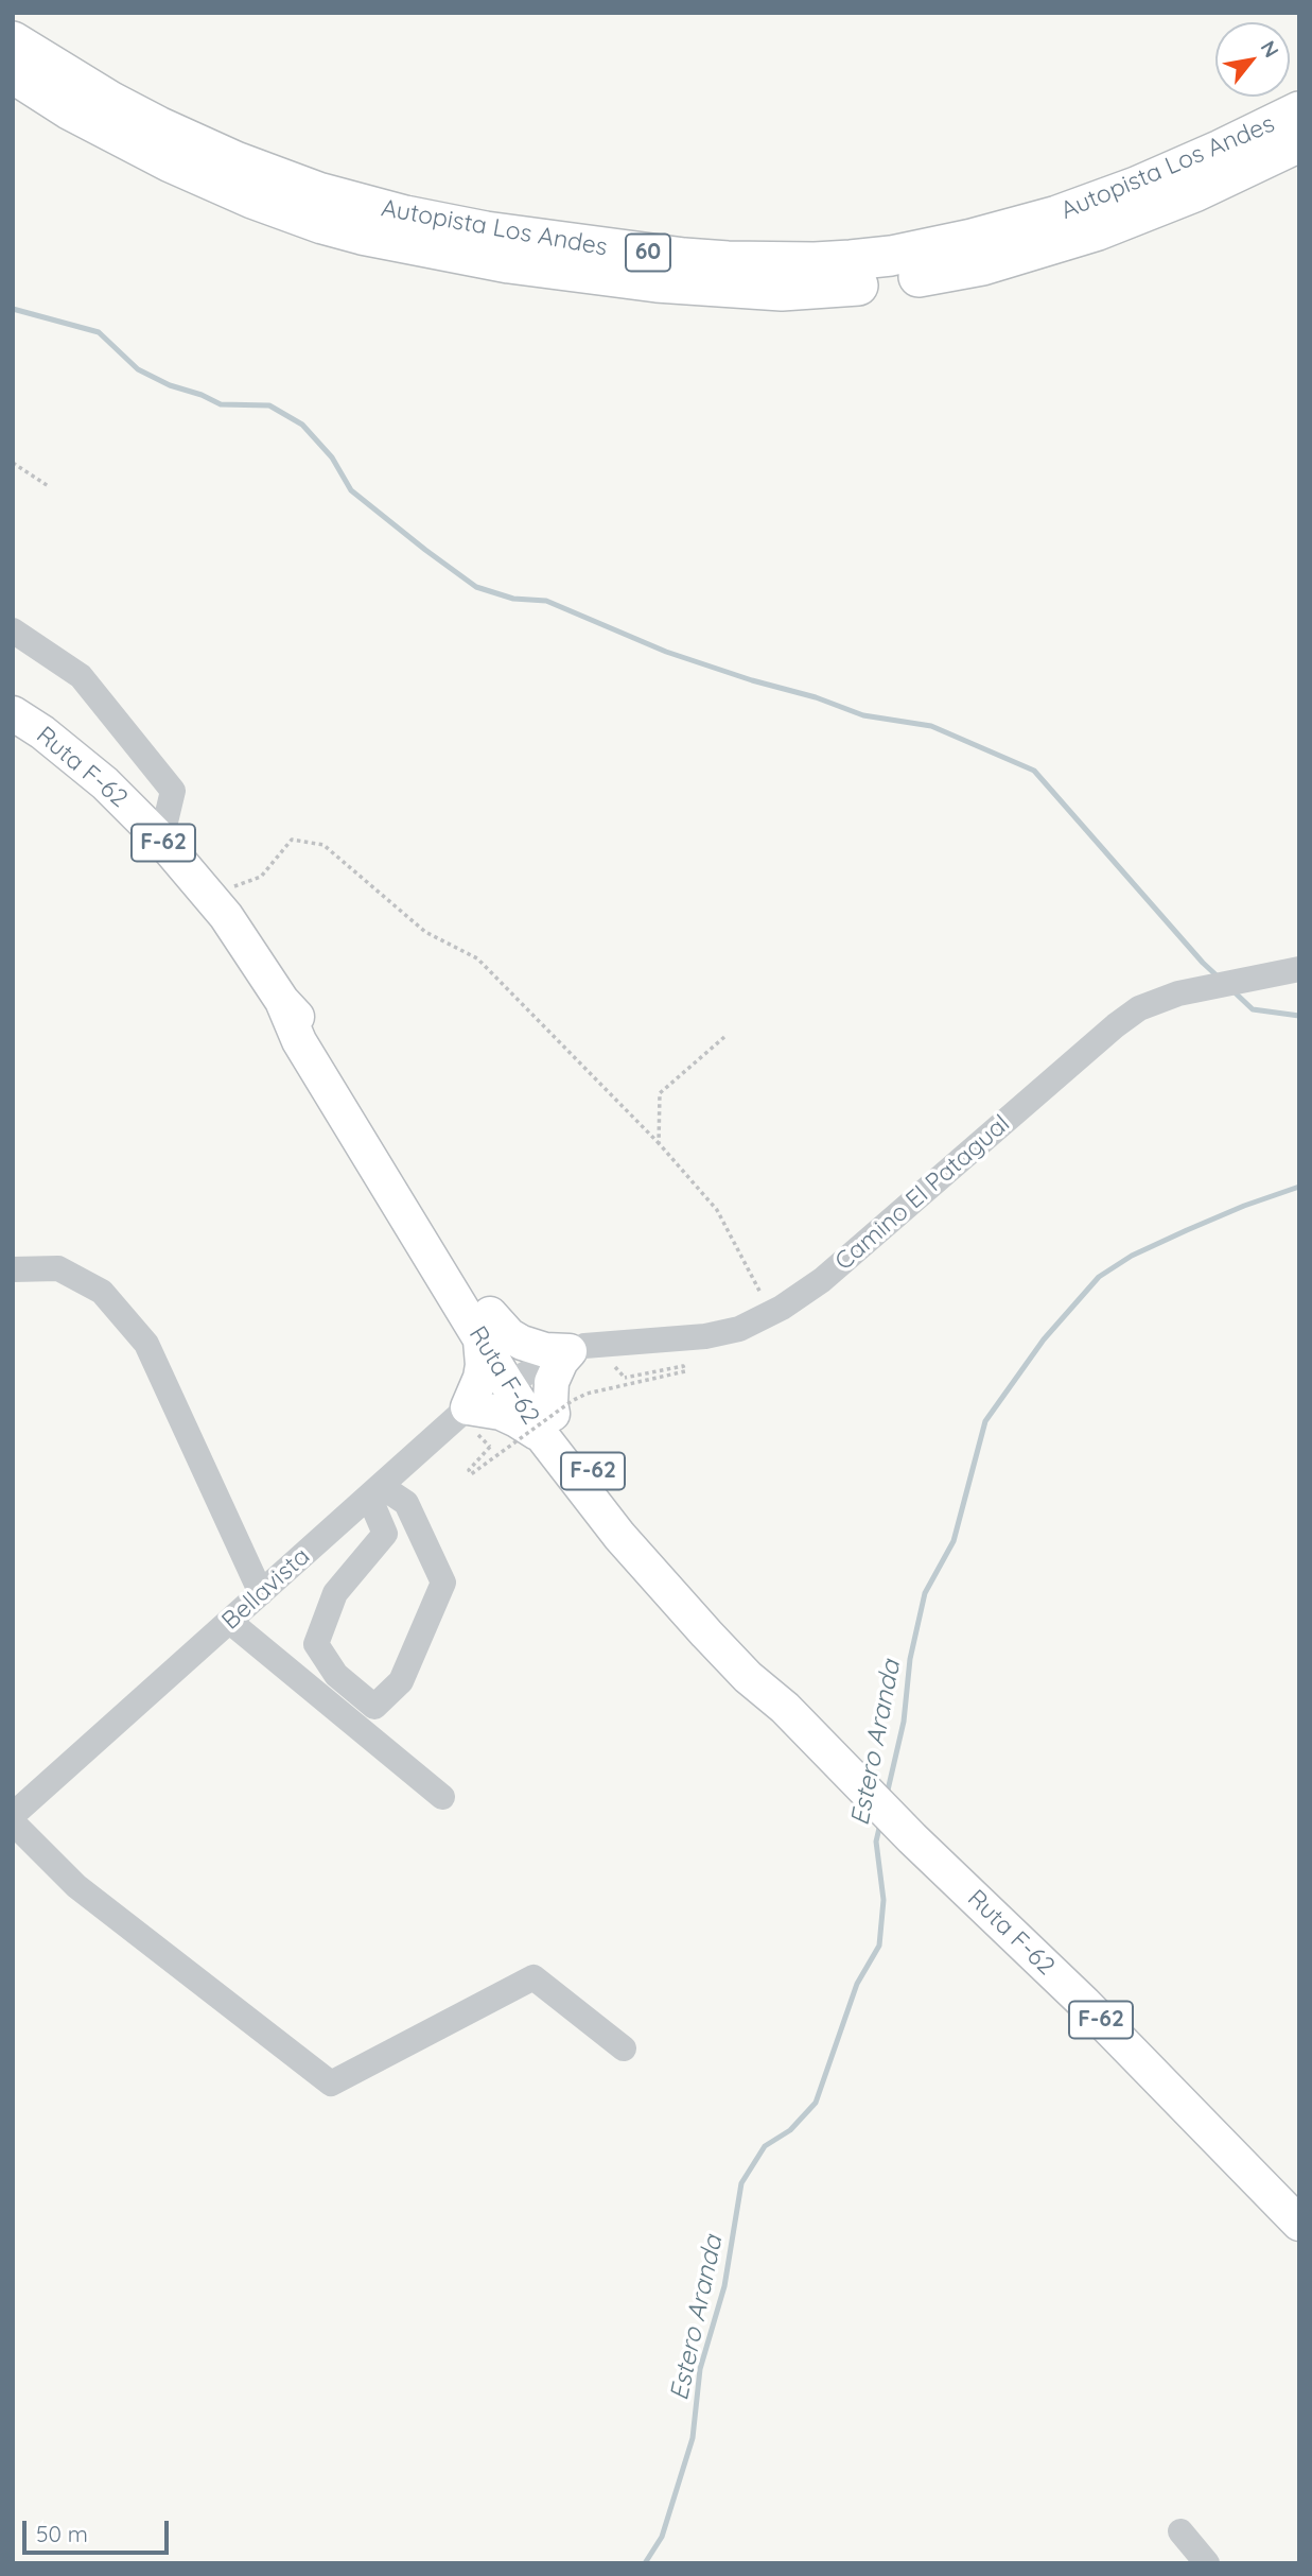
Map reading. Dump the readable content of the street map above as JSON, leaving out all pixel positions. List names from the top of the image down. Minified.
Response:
{"streets":{"highway":["Autopista Los Andes","60"],"main road":["Ruta F-62","F-62"],"street":["Camino El Patagual","Bellavista"]},"crossings":[["Ruta F-62","Camino El Patagual"],["Ruta F-62","Bellavista"],["Camino El Patagual","Bellavista"]],"water":["Estero Aranda"],"scale_bar":"50 m","north":"top right"}
